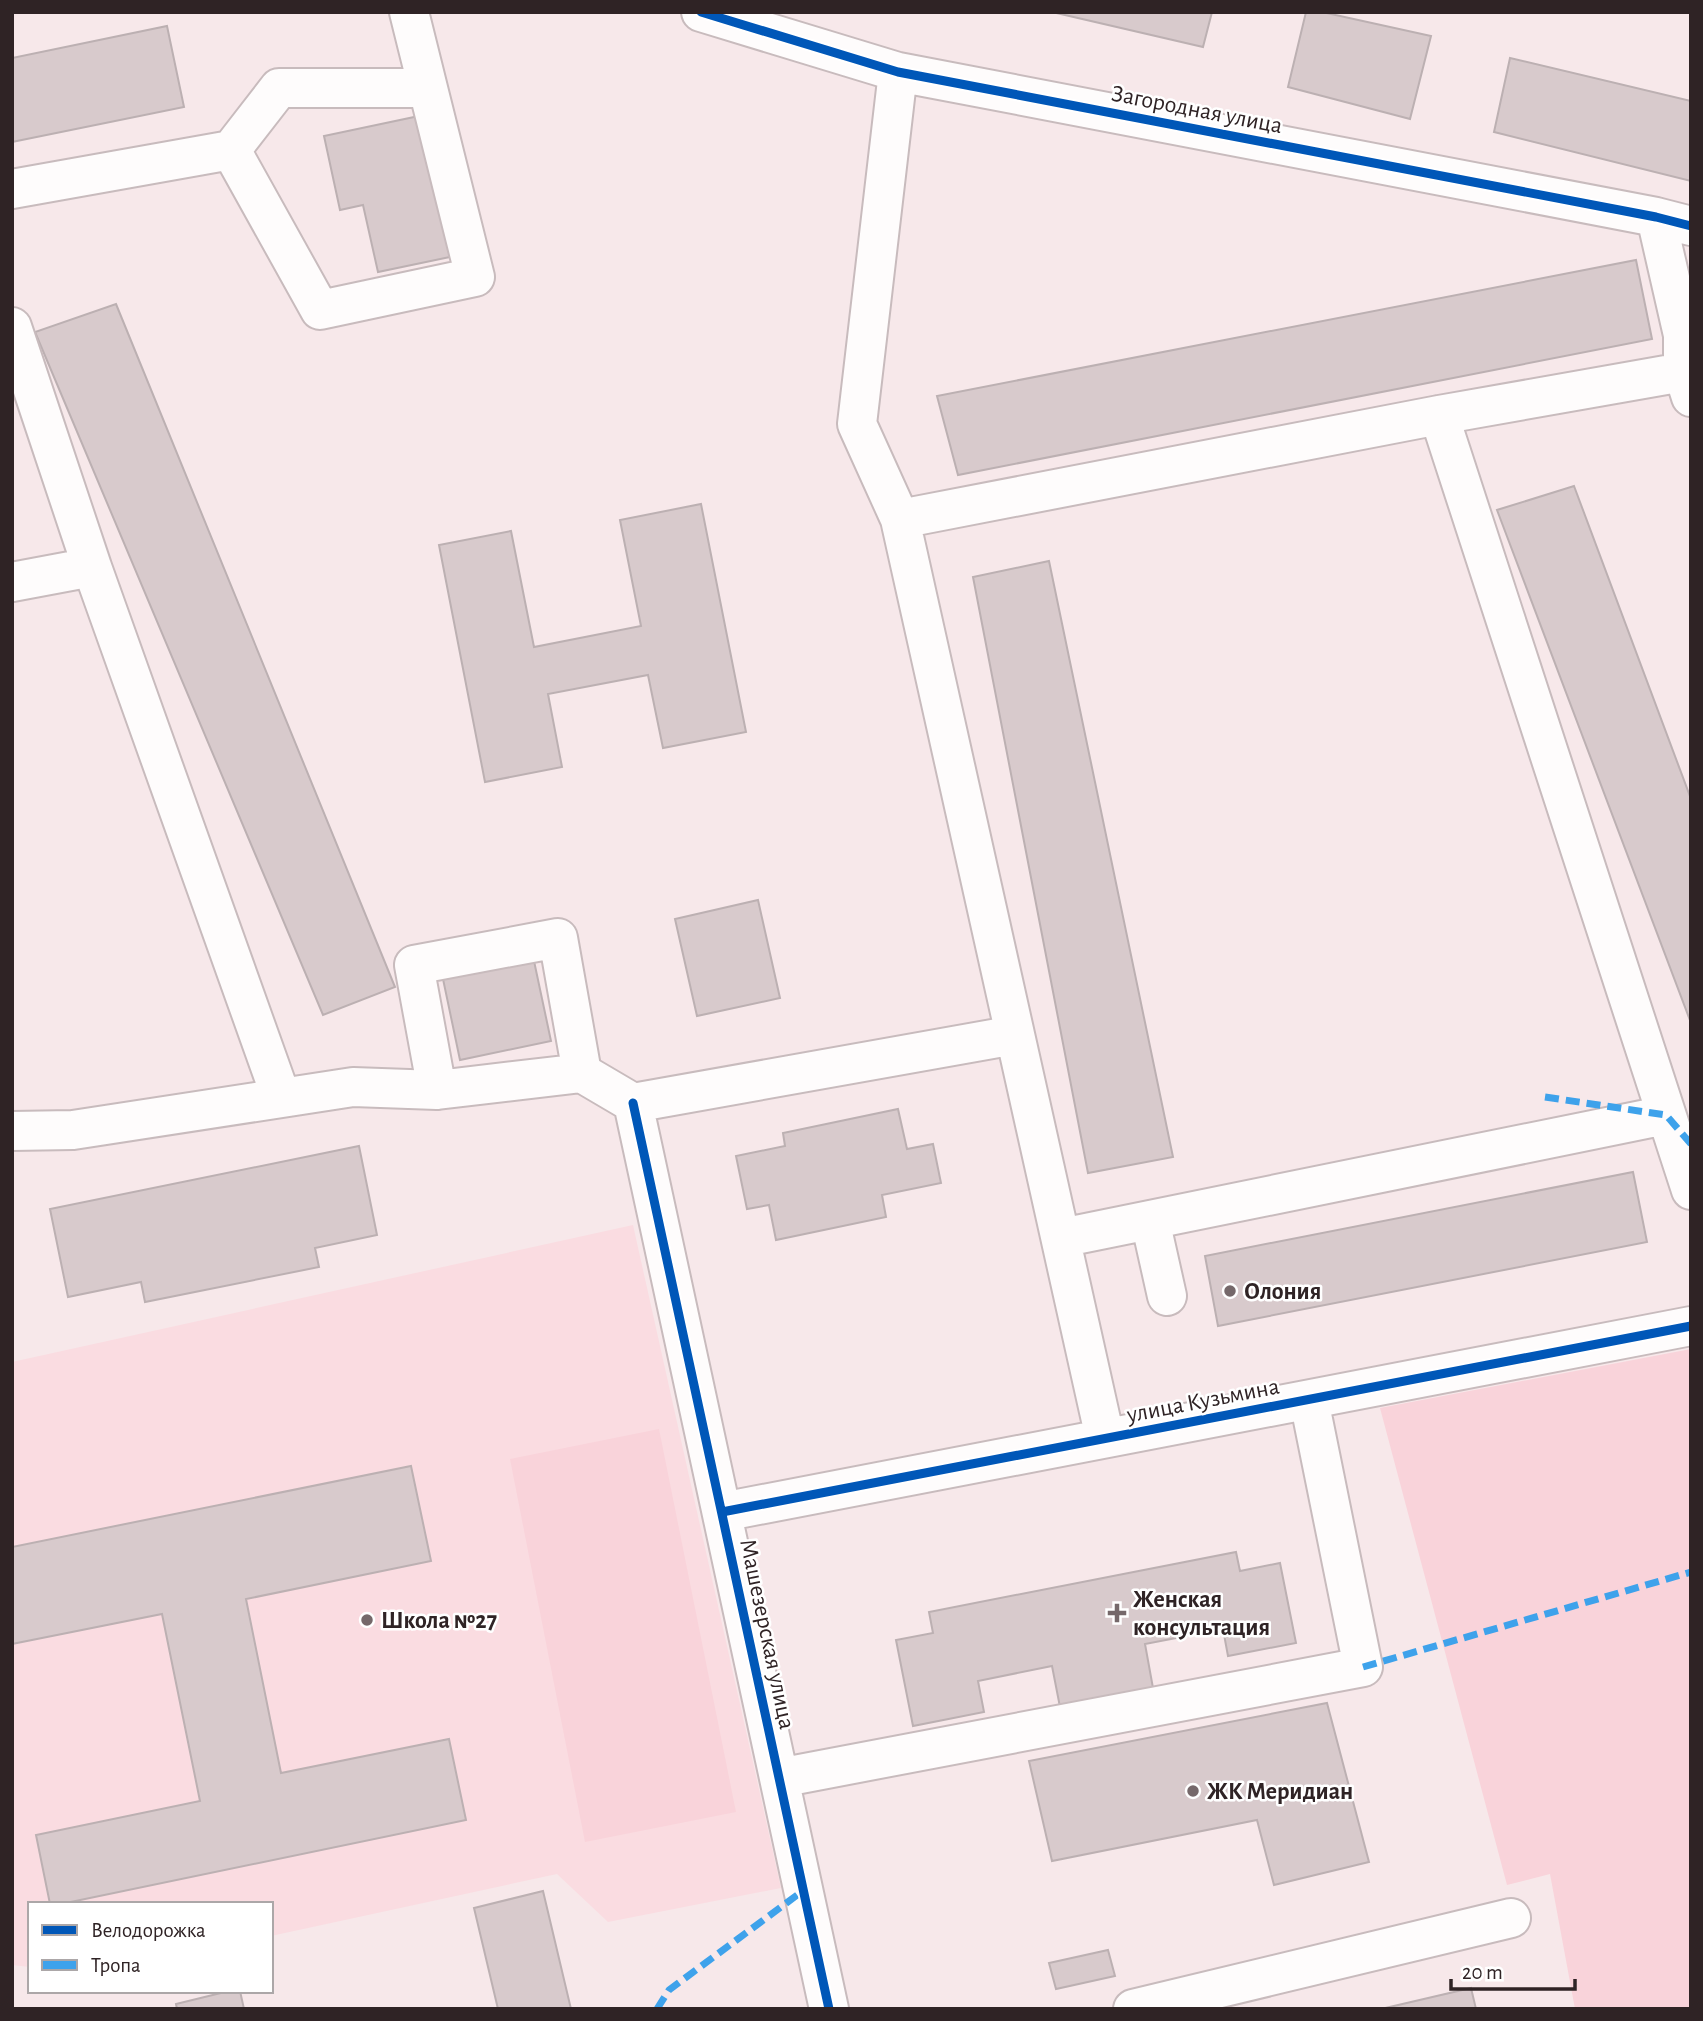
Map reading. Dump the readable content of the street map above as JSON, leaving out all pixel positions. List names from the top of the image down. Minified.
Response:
{"streets":{"street":["Загородная улица","улица Кузьмина","Машезерская улица"]},"crossings":[["улица Кузьмина","Машезерская улица"]],"places":{"other":["Олония","Школа №27","ЖК Меридиан"],"health":["Женская консультация"]},"legend":["Велодорожка","Тропа"],"scale_bar":"20 m"}
